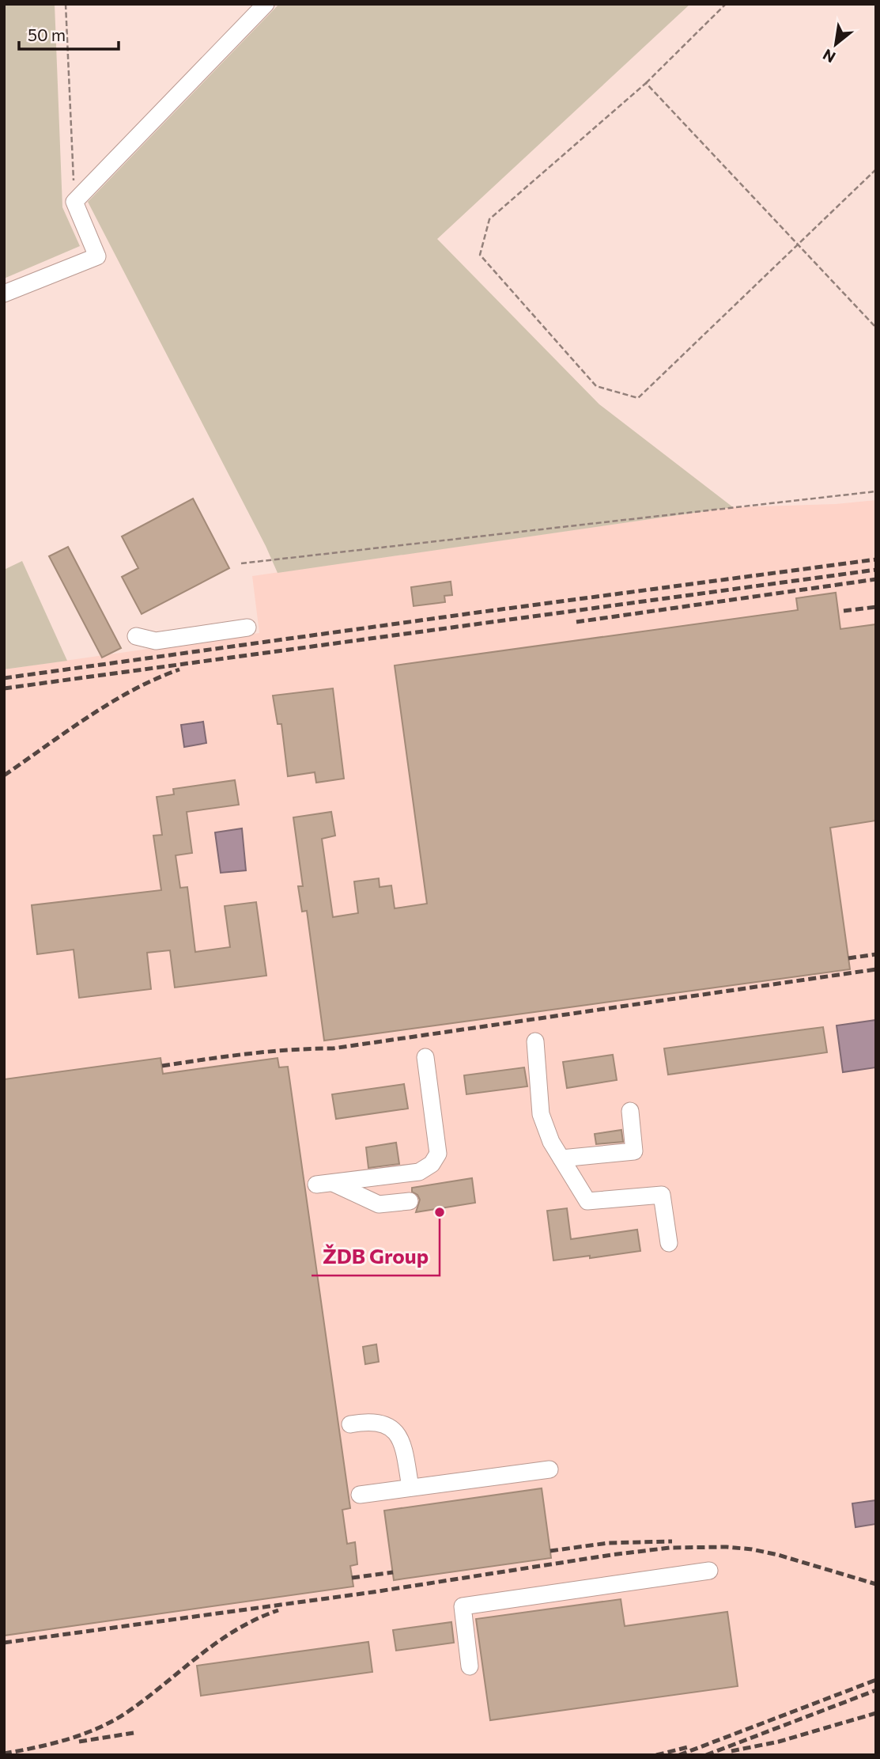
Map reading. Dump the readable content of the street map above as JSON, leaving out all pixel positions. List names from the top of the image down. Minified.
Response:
{"places":["ŽDB Group"],"scale_bar":"50 m","north":"bottom left"}
